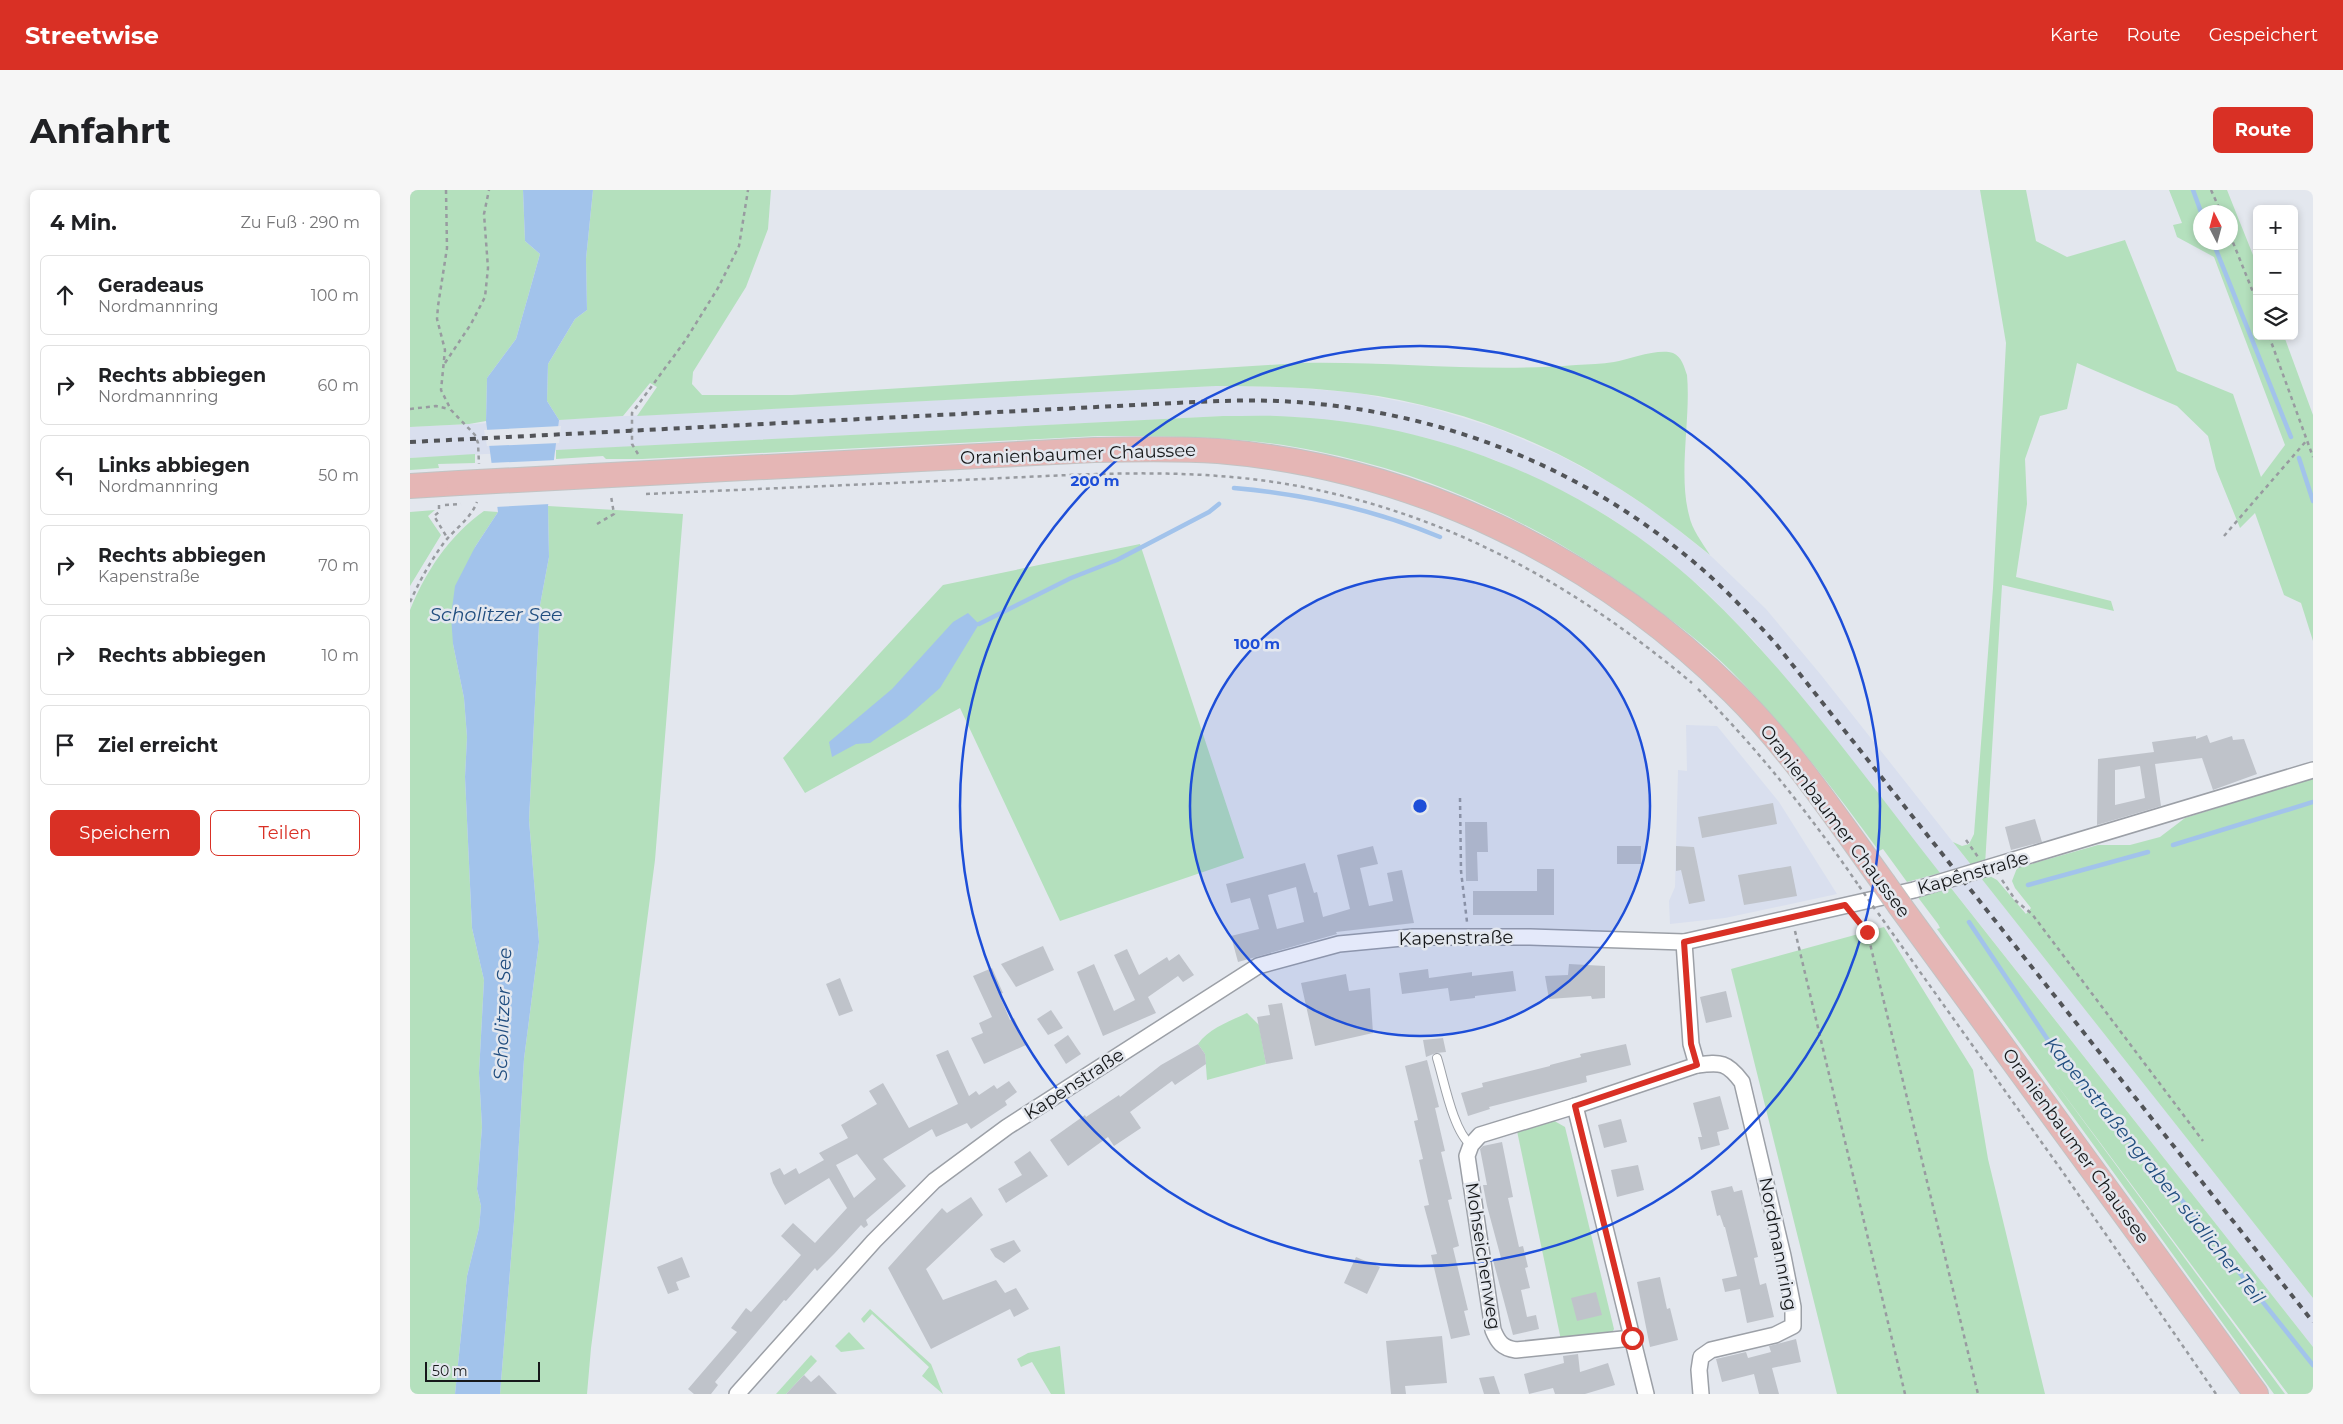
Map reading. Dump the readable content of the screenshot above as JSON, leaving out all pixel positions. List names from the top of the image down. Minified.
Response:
{"streets":{"main road":["Oranienbaumer Chaussee"],"street":["Kapenstraße","Nordmannring","Mohseichenweg"]},"water":["Scholitzer See","Kapenstraßengraben südlicher Teil"],"scale_bar":"50 m","north":"top","page":{"header":"Streetwise","nav":["Karte","Route","Gespeichert"],"buttons":["Route",["Speichern","Teilen"]],"title":"Anfahrt","heading":["4 Min.","Zu Fuß · 290 m"],"map_buttons":["+","−"],"list":[["Geradeaus","Nordmannring","100 m"],["Rechts abbiegen","Nordmannring","60 m"],["Links abbiegen","Nordmannring","50 m"],["Rechts abbiegen","Kapenstraße","70 m"],["Rechts abbiegen","10 m"],"Ziel erreicht"],"scale":"50 m"},"rings":["200 m","100 m"]}
